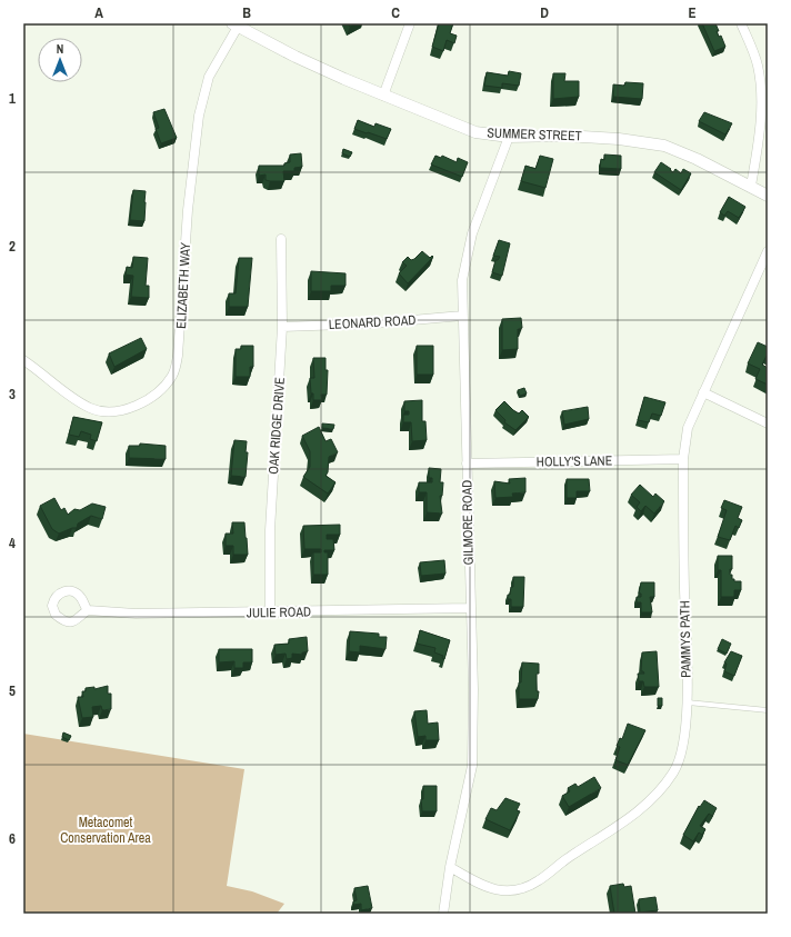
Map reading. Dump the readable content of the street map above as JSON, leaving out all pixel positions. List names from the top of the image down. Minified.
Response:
{"streets":{"street":["SUMMER STREET","ELIZABETH WAY","LEONARD ROAD","OAK RIDGE DRIVE","HOLLY'S LANE","GILMORE ROAD","JULIE ROAD","PAMMYS PATH"]},"crossings":[["SUMMER STREET","ELIZABETH WAY"],["SUMMER STREET","GILMORE ROAD"],["LEONARD ROAD","OAK RIDGE DRIVE"],["LEONARD ROAD","GILMORE ROAD"],["OAK RIDGE DRIVE","JULIE ROAD"],["HOLLY'S LANE","GILMORE ROAD"],["HOLLY'S LANE","PAMMYS PATH"],["GILMORE ROAD","JULIE ROAD"],["GILMORE ROAD","PAMMYS PATH"]],"parks":["Metacomet Conservation Area"],"north":"top","grid":{"columns":["A","B","C","D","E"],"rows":["1","2","3","4","5","6"]}}
